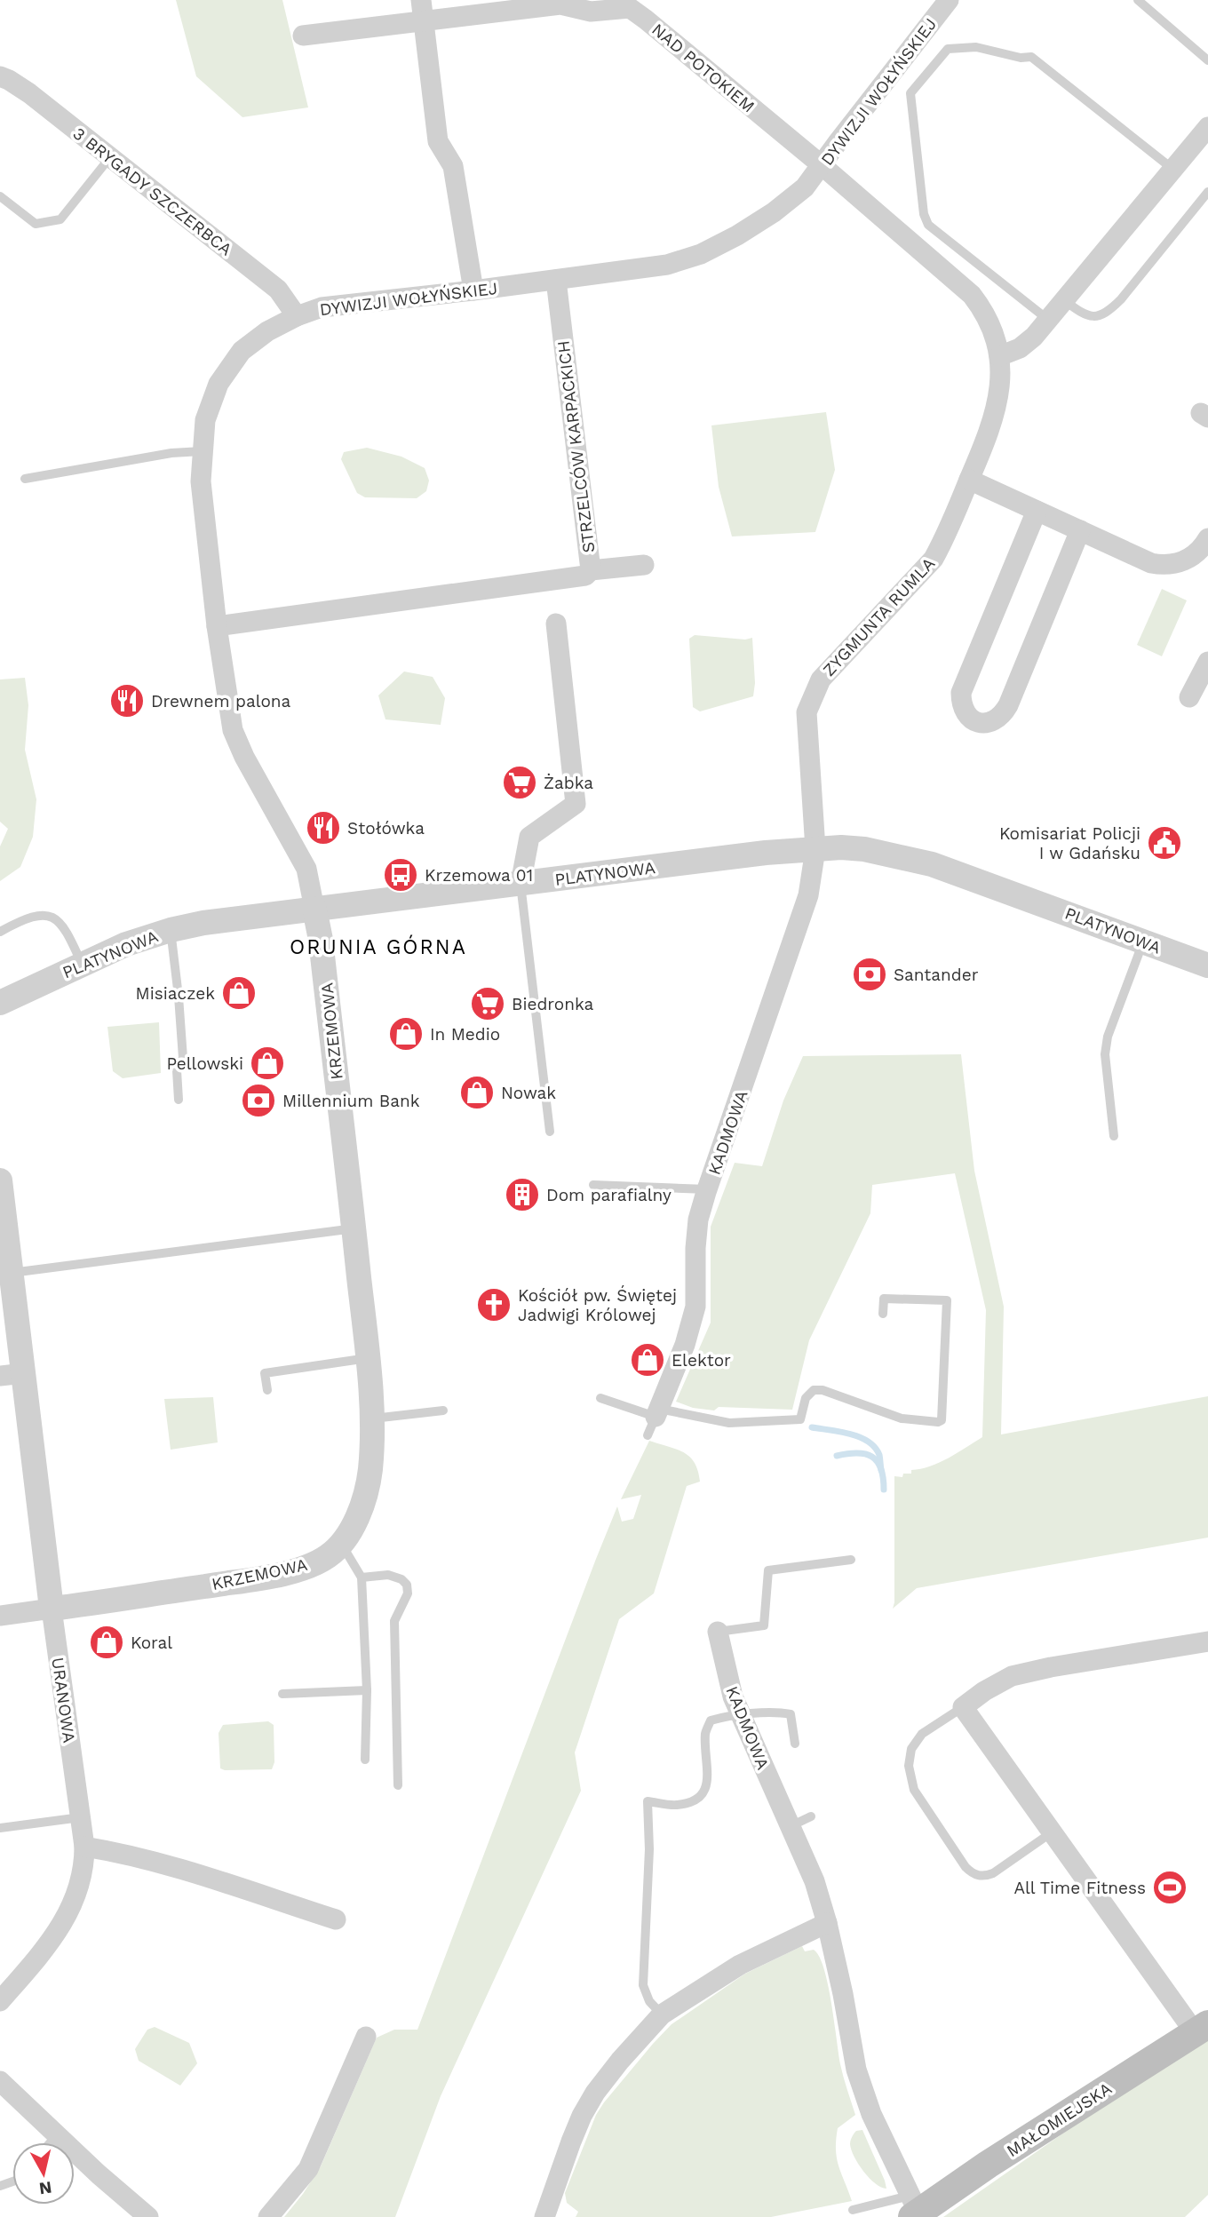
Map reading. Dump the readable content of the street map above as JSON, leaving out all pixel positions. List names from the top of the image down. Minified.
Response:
{"streets":{"main road":["MAŁOMIEJSKA"],"street":["NAD POTOKIEM","DYWIZJI WOŁYŃSKIEJ","3 BRYGADY SZCZERBCA","STRZELCÓW KARPACKICH","ZYGMUNTA RUMLA","PLATYNOWA","KRZEMOWA","KADMOWA","URANOWA"]},"crossings":[["NAD POTOKIEM","DYWIZJI WOŁYŃSKIEJ"],["NAD POTOKIEM","ZYGMUNTA RUMLA"],["DYWIZJI WOŁYŃSKIEJ","3 BRYGADY SZCZERBCA"],["DYWIZJI WOŁYŃSKIEJ","STRZELCÓW KARPACKICH"],["DYWIZJI WOŁYŃSKIEJ","ZYGMUNTA RUMLA"],["DYWIZJI WOŁYŃSKIEJ","PLATYNOWA"],["DYWIZJI WOŁYŃSKIEJ","KRZEMOWA"],["ZYGMUNTA RUMLA","PLATYNOWA"],["ZYGMUNTA RUMLA","KADMOWA"],["PLATYNOWA","KRZEMOWA"],["PLATYNOWA","KADMOWA"],["KRZEMOWA","URANOWA"],["KADMOWA","MAŁOMIEJSKA"]],"districts":["ORUNIA GÓRNA"],"places":{"restaurant":["Drewnem palona","Stołówka"],"supermarket":["Żabka","Biedronka"],"public building":["Komisariat Policji I w Gdańsku"],"bus stop":["Krzemowa 01"],"bank":["Santander","Millennium Bank"],"shop":["Misiaczek","In Medio","Pellowski","Nowak","Elektor","Koral"],"building":["Dom parafialny"],"church":["Kościół pw. Świętej Jadwigi Królowej"],"sports":["All Time Fitness"]},"north":"bottom"}
